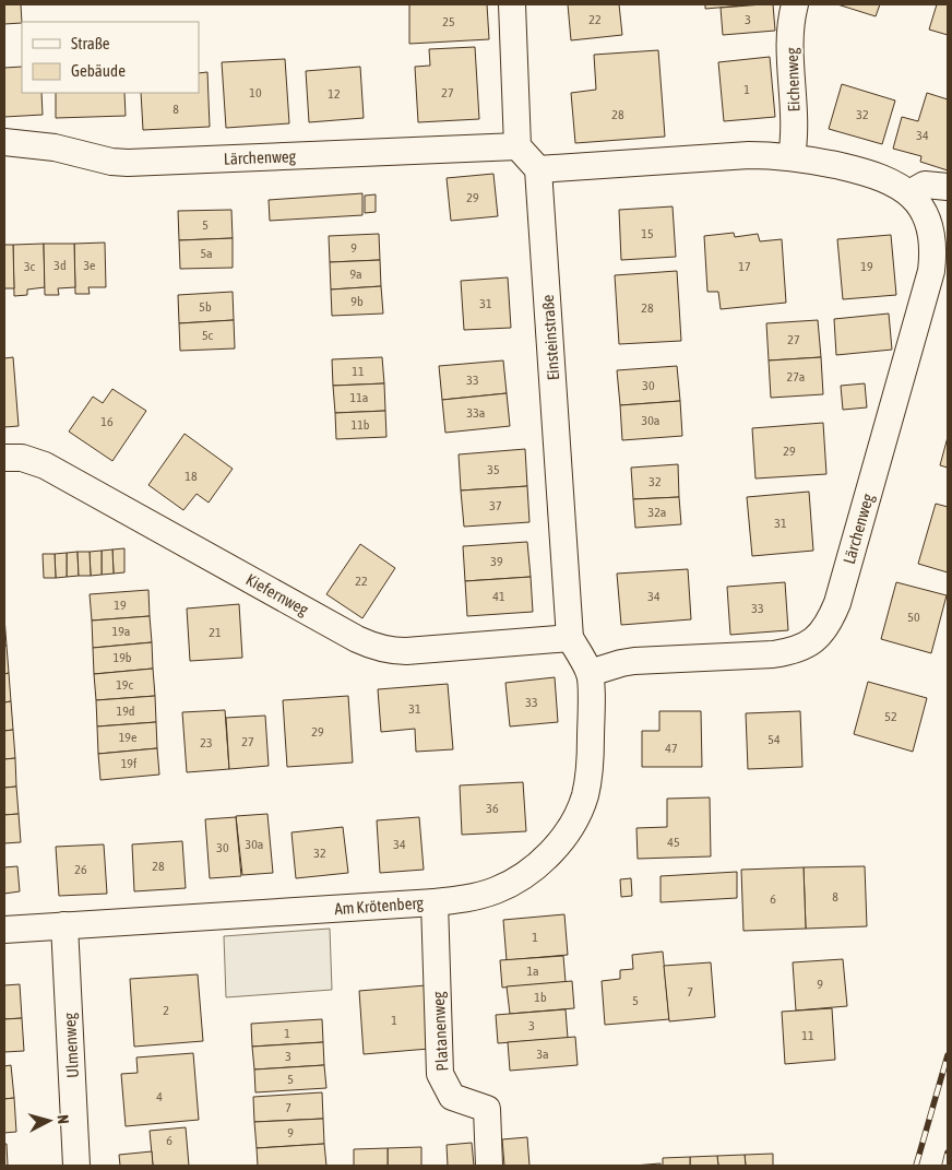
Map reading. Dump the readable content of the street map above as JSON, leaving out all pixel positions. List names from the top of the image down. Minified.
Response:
{"streets":{"street":["Eichenweg","Lärchenweg","Einsteinstraße","Kiefernweg","Am Krötenberg","Platanenweg","Ulmenweg"]},"crossings":[["Eichenweg","Lärchenweg"],["Lärchenweg","Einsteinstraße"],["Lärchenweg","Am Krötenberg"],["Einsteinstraße","Kiefernweg"],["Einsteinstraße","Am Krötenberg"],["Am Krötenberg","Platanenweg"],["Am Krötenberg","Ulmenweg"]],"house_numbers":["22","3","25","1","10","27","12","8","28","32","34","29","5","15","9","5a","3d","3e","3c","17","19","9a","9b","31","5b","28","5c","27","11","27a","33","30","11a","33a","30a","16","11b","29","35","18","32","37","32a","31","39","22","41","34","19","33","50","19a","21","19b","19c","33","31","19d","52","29","19e","54","27","23","47","19f","36","45","30a","34","30","32","28","26","8","6","1","1a","9","7","1b","5","2","1","3","1","11","3a","3","5","4","7","9","6"],"legend":["Straße","Gebäude"],"north":"right"}
